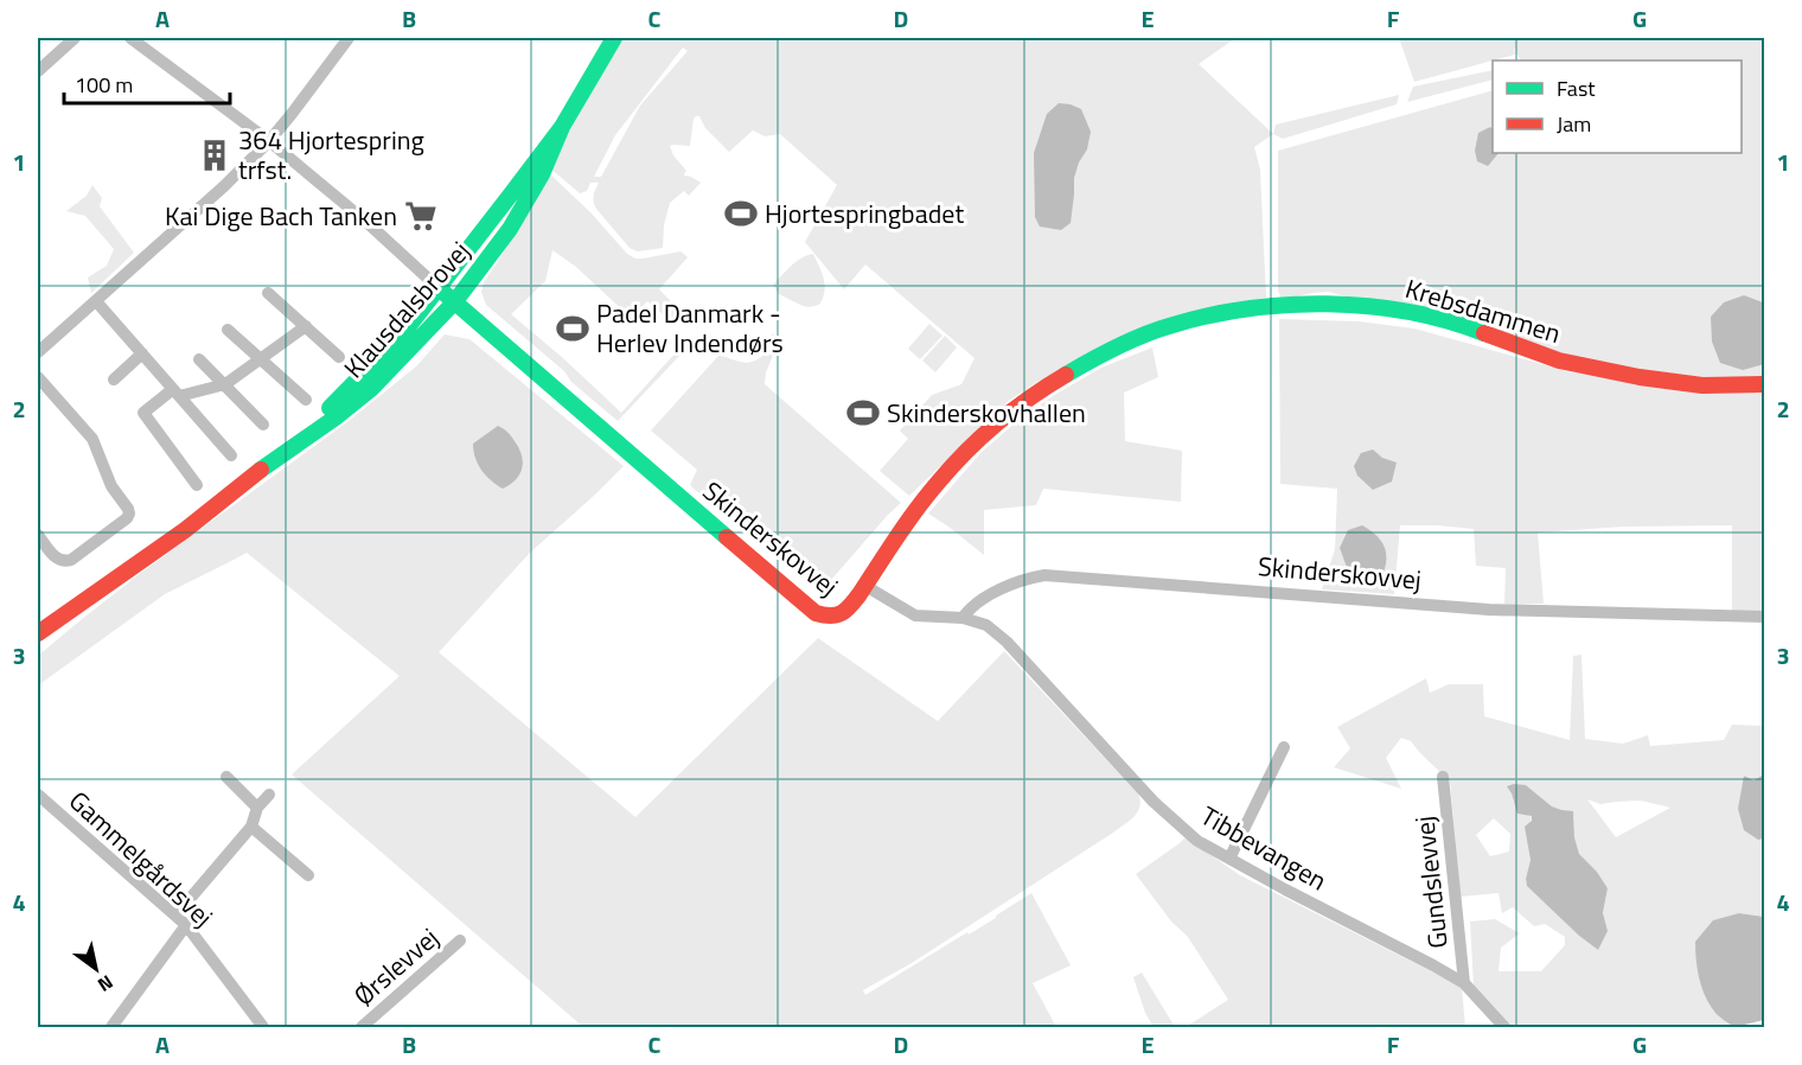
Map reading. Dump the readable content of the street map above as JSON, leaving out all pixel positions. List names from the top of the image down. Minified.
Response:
{"streets":{"street":["Klausdalsbrovej","Krebsdammen","Skinderskovvej","Tibbevangen","Gammelgårdsvej","Gundslevvej","Ørslevvej"]},"crossings":[["Klausdalsbrovej","Skinderskovvej"],["Krebsdammen","Skinderskovvej"],["Skinderskovvej","Tibbevangen"],["Tibbevangen","Gundslevvej"]],"places":{"building":["364 Hjortespring trfst."],"sports":["Hjortespringbadet","Padel Danmark - Herlev Indendørs","Skinderskovhallen"],"supermarket":["Kai Dige Bach Tanken"]},"legend":["Fast","Jam"],"scale_bar":"100 m","north":"bottom right","grid":{"columns":["A","B","C","D","E","F","G"],"rows":["1","2","3","4"]}}
